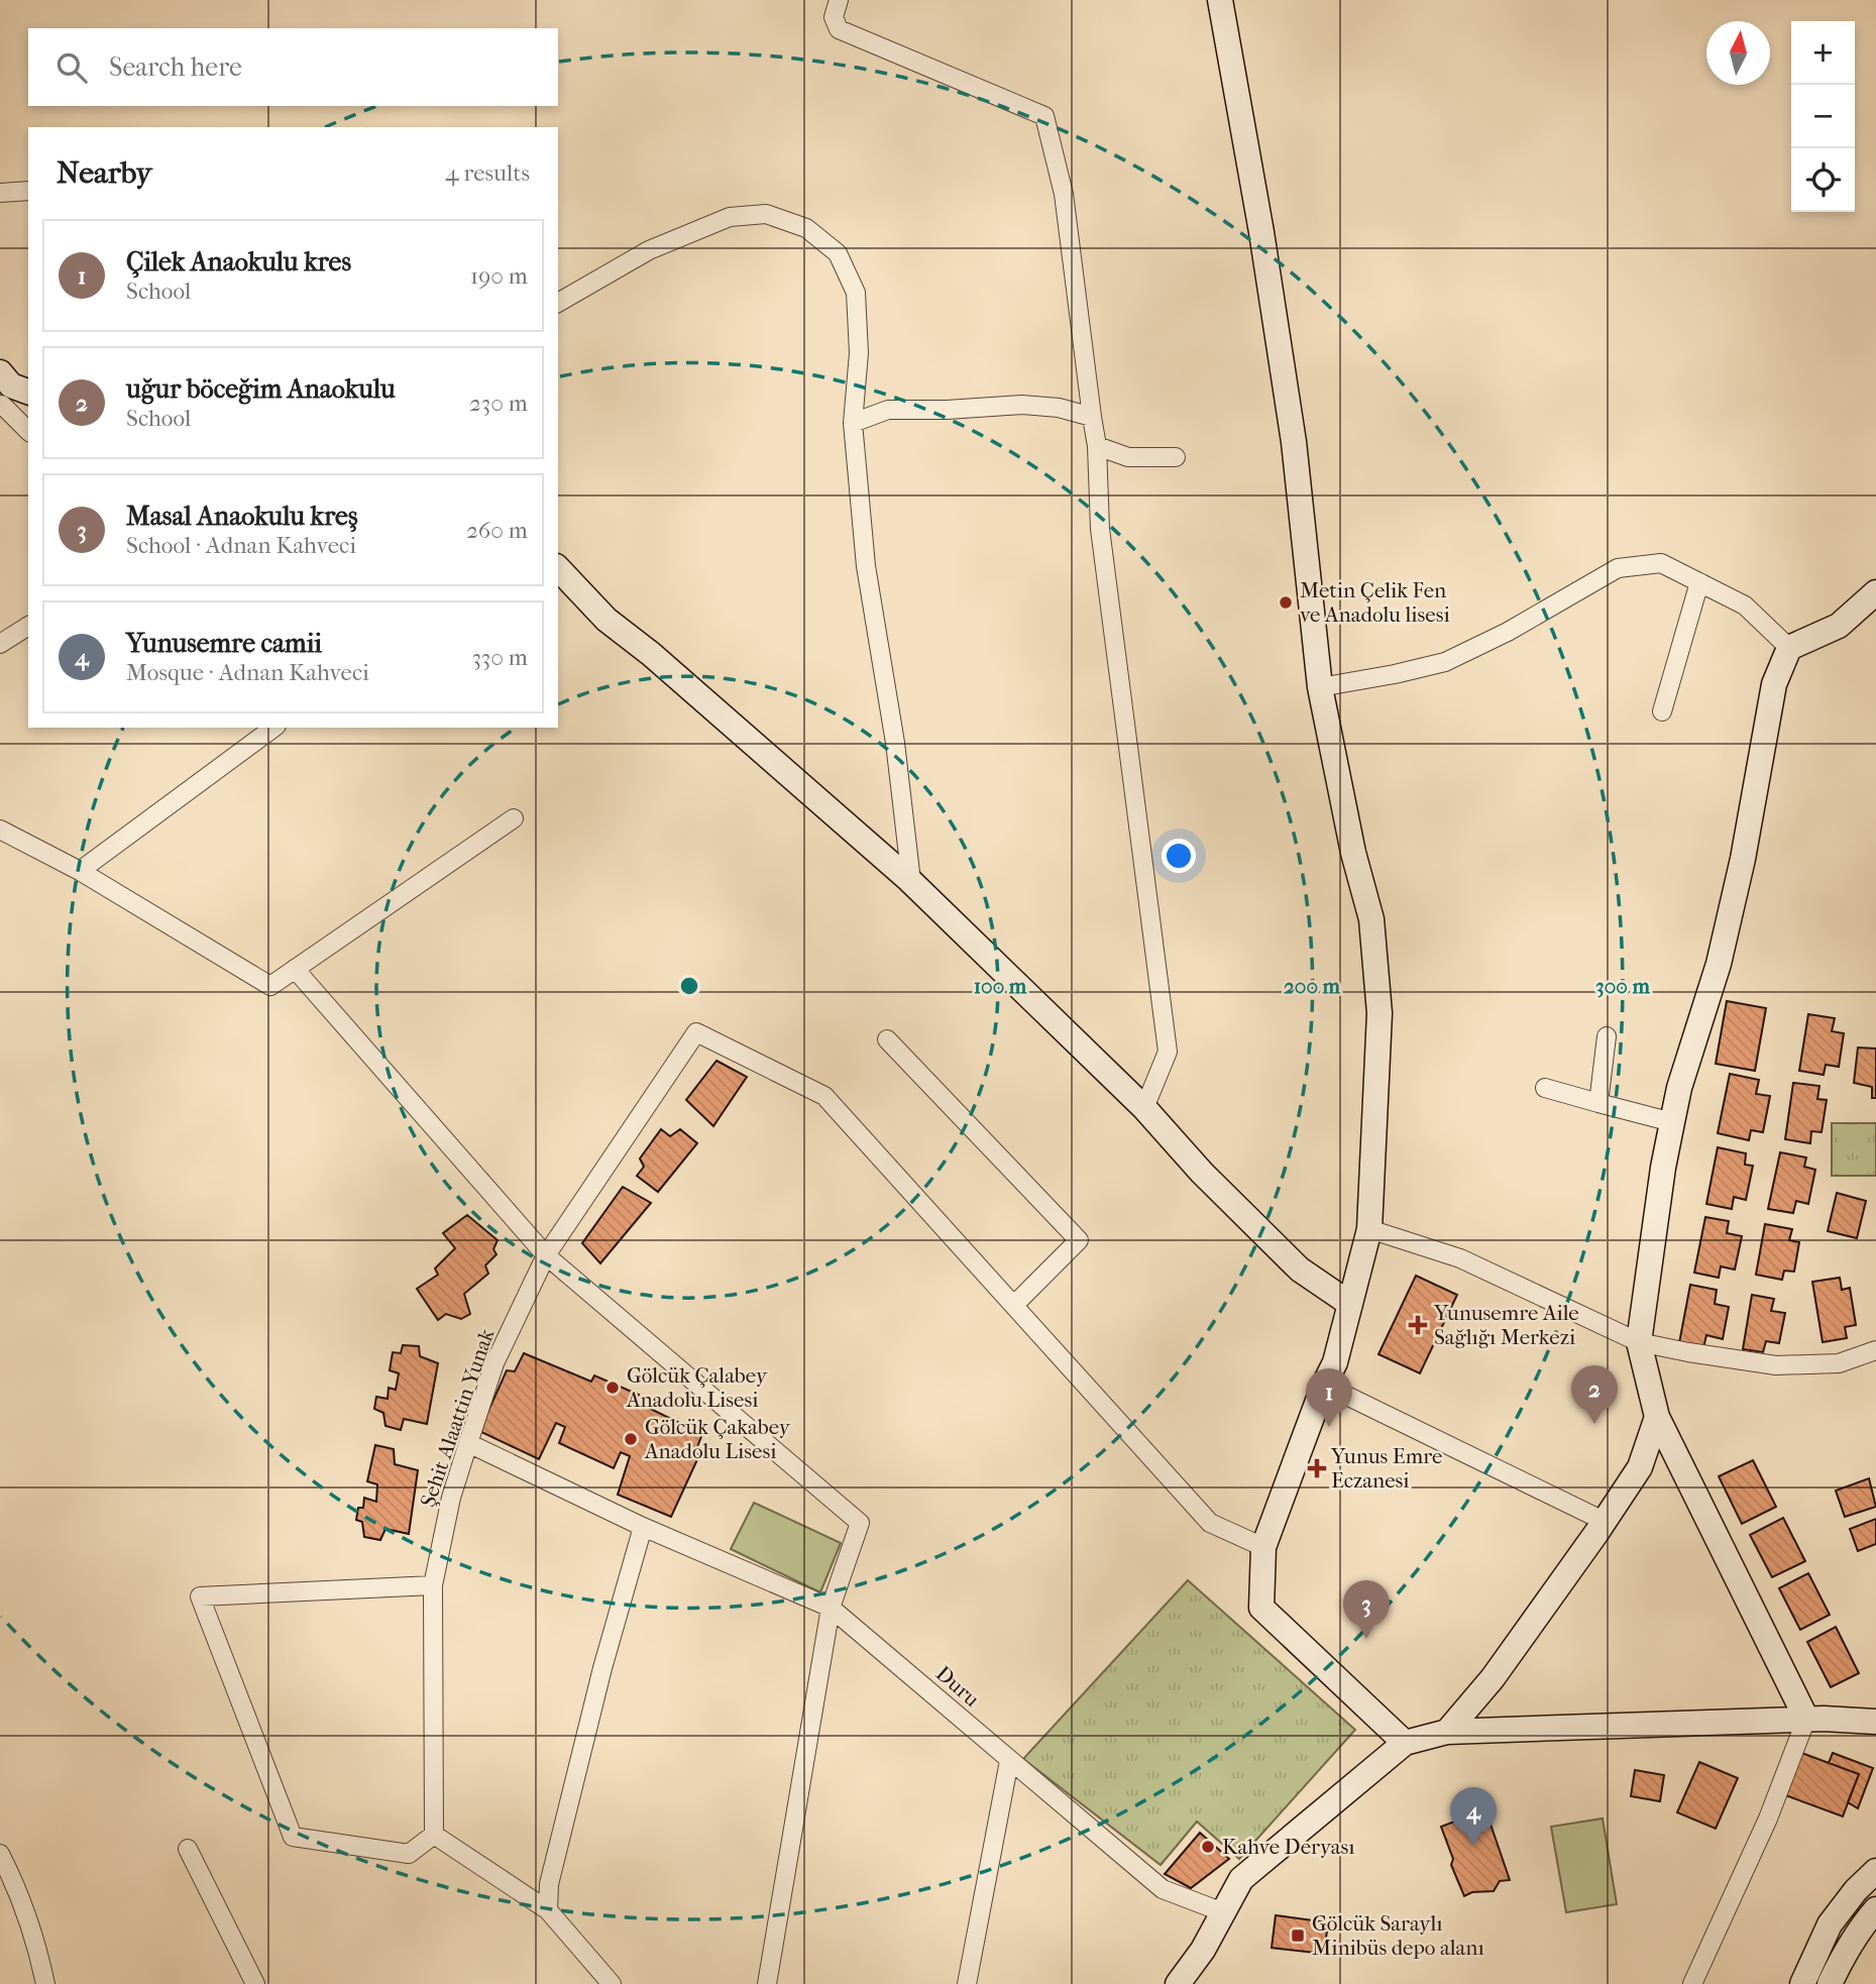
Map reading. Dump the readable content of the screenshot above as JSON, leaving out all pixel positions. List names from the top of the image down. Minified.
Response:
{"streets":{"street":["Şehit Alaattin Yunak","Duru"]},"crossings":[["Şehit Alaattin Yunak","Duru"]],"places":{"other":["Metin Çelik Fen ve Anadolu lisesi","Gölcük Çalabey Anadolu Lisesi","Gölcük Çakabey Anadolu Lisesi","Kahve Deryası"],"health":["Yunusemre Aile Sağlığı Merkezi","Yunus Emre Eczanesi"],"transit":["Gölcük Saraylı Minibüs depo alanı"]},"north":"top","page":{"map_buttons":["+","−"],"search":"Search here","heading":["Nearby","4 results"],"list":[{"mark":"1","name":"Çilek Anaokulu kres","note":"School","value":"190 m"},{"mark":"2","name":"uğur böceğim Anaokulu","note":"School","value":"230 m"},{"mark":"3","name":"Masal Anaokulu kreş","note":"School · Adnan Kahveci","value":"260 m"},{"mark":"4","name":"Yunusemre camii","note":"Mosque · Adnan Kahveci","value":"330 m"}],"pins":["2","1","3","4"]},"rings":["100 m","200 m","300 m"]}
